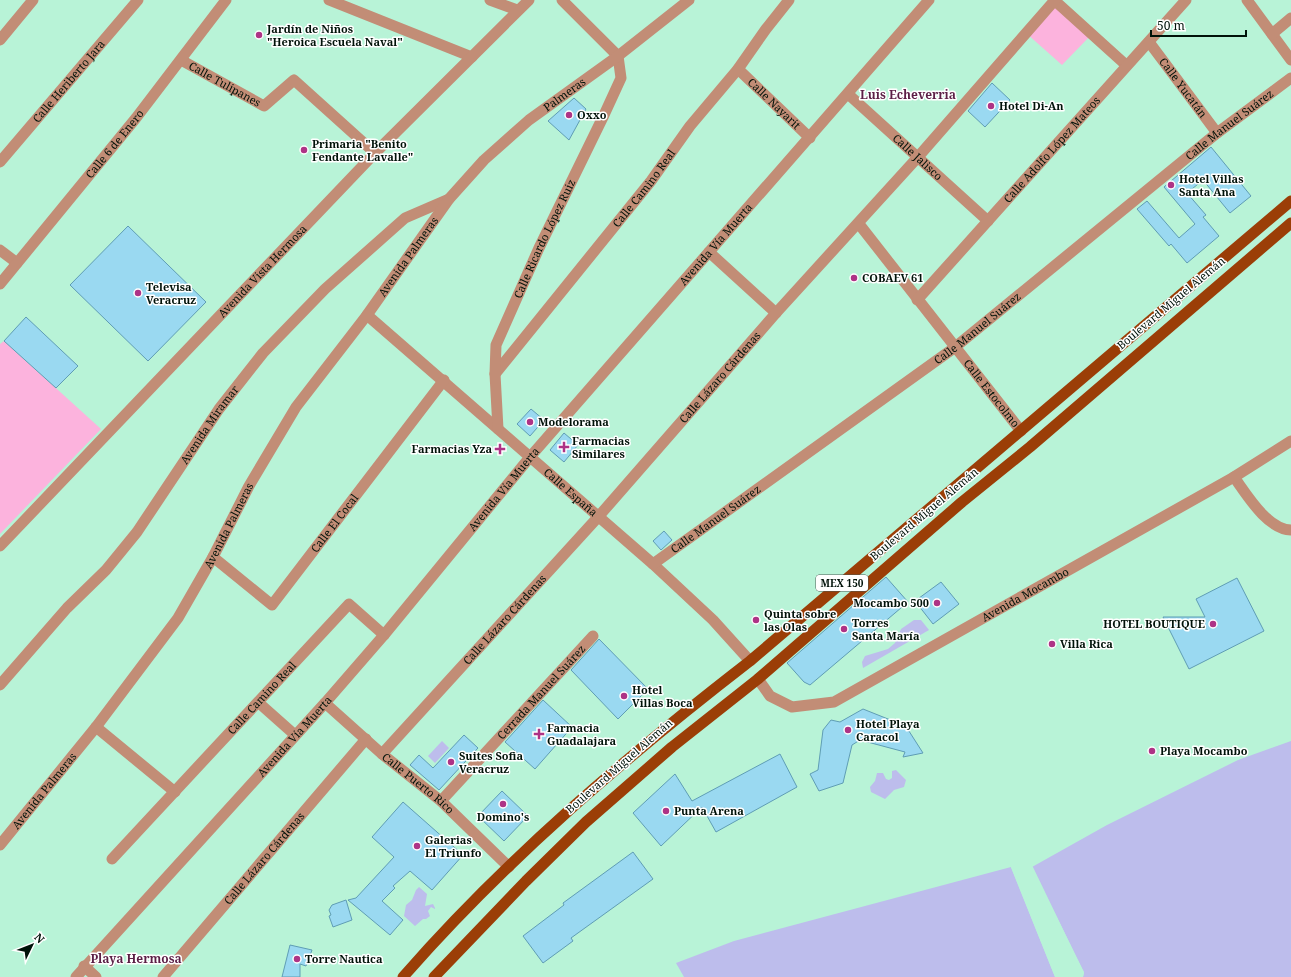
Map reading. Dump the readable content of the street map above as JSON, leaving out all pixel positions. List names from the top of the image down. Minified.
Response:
{"streets":{"main road":["Boulevard Miguel Alemán","MEX 150"],"street":["Calle Heriberto Jara","Calle Tulipanes","Calle Yucatán","Palmeras","Calle Nayarit","Calle Manuel Suárez","Calle 6 de Enero","Calle Adolfo López Mateos","Calle Jalisco","Calle Camino Real","Calle Ricardo López Ruiz","Avenida Vía Muerta","Avenida Palmeras","Avenida Vista Hermosa","Calle Lázaro Cárdenas","Calle Estocolmo","Avenida Miramar","Calle España","Calle El Cocal","Avenida Mocambo","Cerrada Manuel Suárez","Calle Puerto Rico"]},"crossings":[["Calle Tulipanes","Calle 6 de Enero"],["Calle Tulipanes","Avenida Vista Hermosa"],["Calle Yucatán","Calle Manuel Suárez"],["Calle Yucatán","Calle Adolfo López Mateos"],["Palmeras","Calle Ricardo López Ruiz"],["Palmeras","Avenida Palmeras"],["Palmeras","Avenida Miramar"],["Calle Nayarit","Calle Camino Real"],["Calle Nayarit","Avenida Vía Muerta"],["Calle Manuel Suárez","Calle Estocolmo"],["Calle Manuel Suárez","Calle España"],["Calle Adolfo López Mateos","Calle Jalisco"],["Calle Adolfo López Mateos","Calle Estocolmo"],["Calle Jalisco","Avenida Vía Muerta"],["Calle Jalisco","Calle Lázaro Cárdenas"],["Calle Camino Real","Calle Ricardo López Ruiz"],["Calle Camino Real","Avenida Vía Muerta"],["Calle Ricardo López Ruiz","Calle España"],["Avenida Vía Muerta","Calle España"],["Avenida Vía Muerta","Calle Puerto Rico"],["Avenida Palmeras","Avenida Miramar"],["Avenida Palmeras","Calle España"],["Avenida Palmeras","Calle El Cocal"],["Boulevard Miguel Alemán","Calle Estocolmo"],["Boulevard Miguel Alemán","Calle España"],["Boulevard Miguel Alemán","Avenida Mocambo"],["Boulevard Miguel Alemán","Calle Puerto Rico"],["Calle Lázaro Cárdenas","Calle Estocolmo"],["Calle Lázaro Cárdenas","Calle España"],["Calle Lázaro Cárdenas","Calle Puerto Rico"],["Calle España","Calle El Cocal"],["Cerrada Manuel Suárez","Calle Puerto Rico"]],"districts":["Luis Echeverria","Playa Hermosa"],"places":{"other":["Jardín de Niños \"Heroica Escuela Naval\"","Hotel Di-An","Oxxo","Primaria \"Benito Fendante Lavalle\"","Hotel Villas Santa Ana","COBAEV 61","Televisa Veracruz","Modelorama","Mocambo 500","Quinta sobre las Olas","HOTEL BOUTIQUE","Torres Santa María","Villa Rica","Hotel Villas Boca","Hotel Playa Caracol","Playa Mocambo","Suites Sofia Veracruz","Domino's","Punta Arena","Galerias El Triunfo","Torre Nautica"],"health":["Farmacias Similares","Farmacias Yza","Farmacia Guadalajara"]},"scale_bar":"50 m","north":"top right"}
